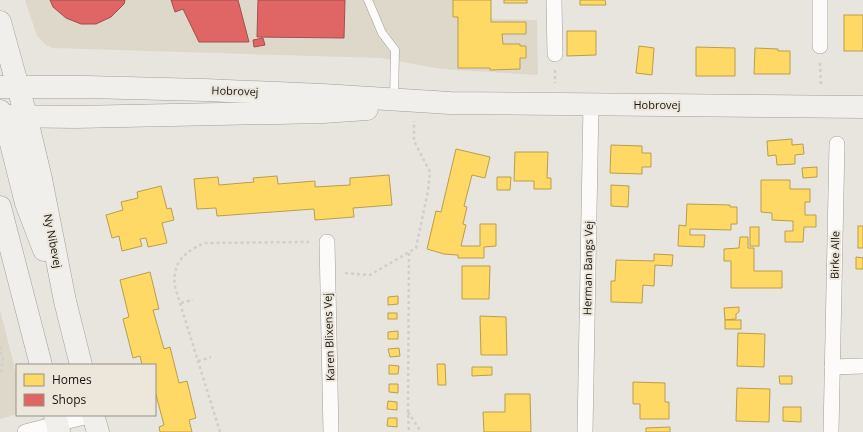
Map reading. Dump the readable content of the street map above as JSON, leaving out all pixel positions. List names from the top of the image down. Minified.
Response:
{"streets":{"main road":["Hobrovej","Ny Nibevej"],"street":["Birke Alle","Herman Bangs Vej","Karen Blixens Vej"]},"crossings":[["Hobrovej","Ny Nibevej"],["Hobrovej","Herman Bangs Vej"]],"legend":["Homes","Shops"]}
